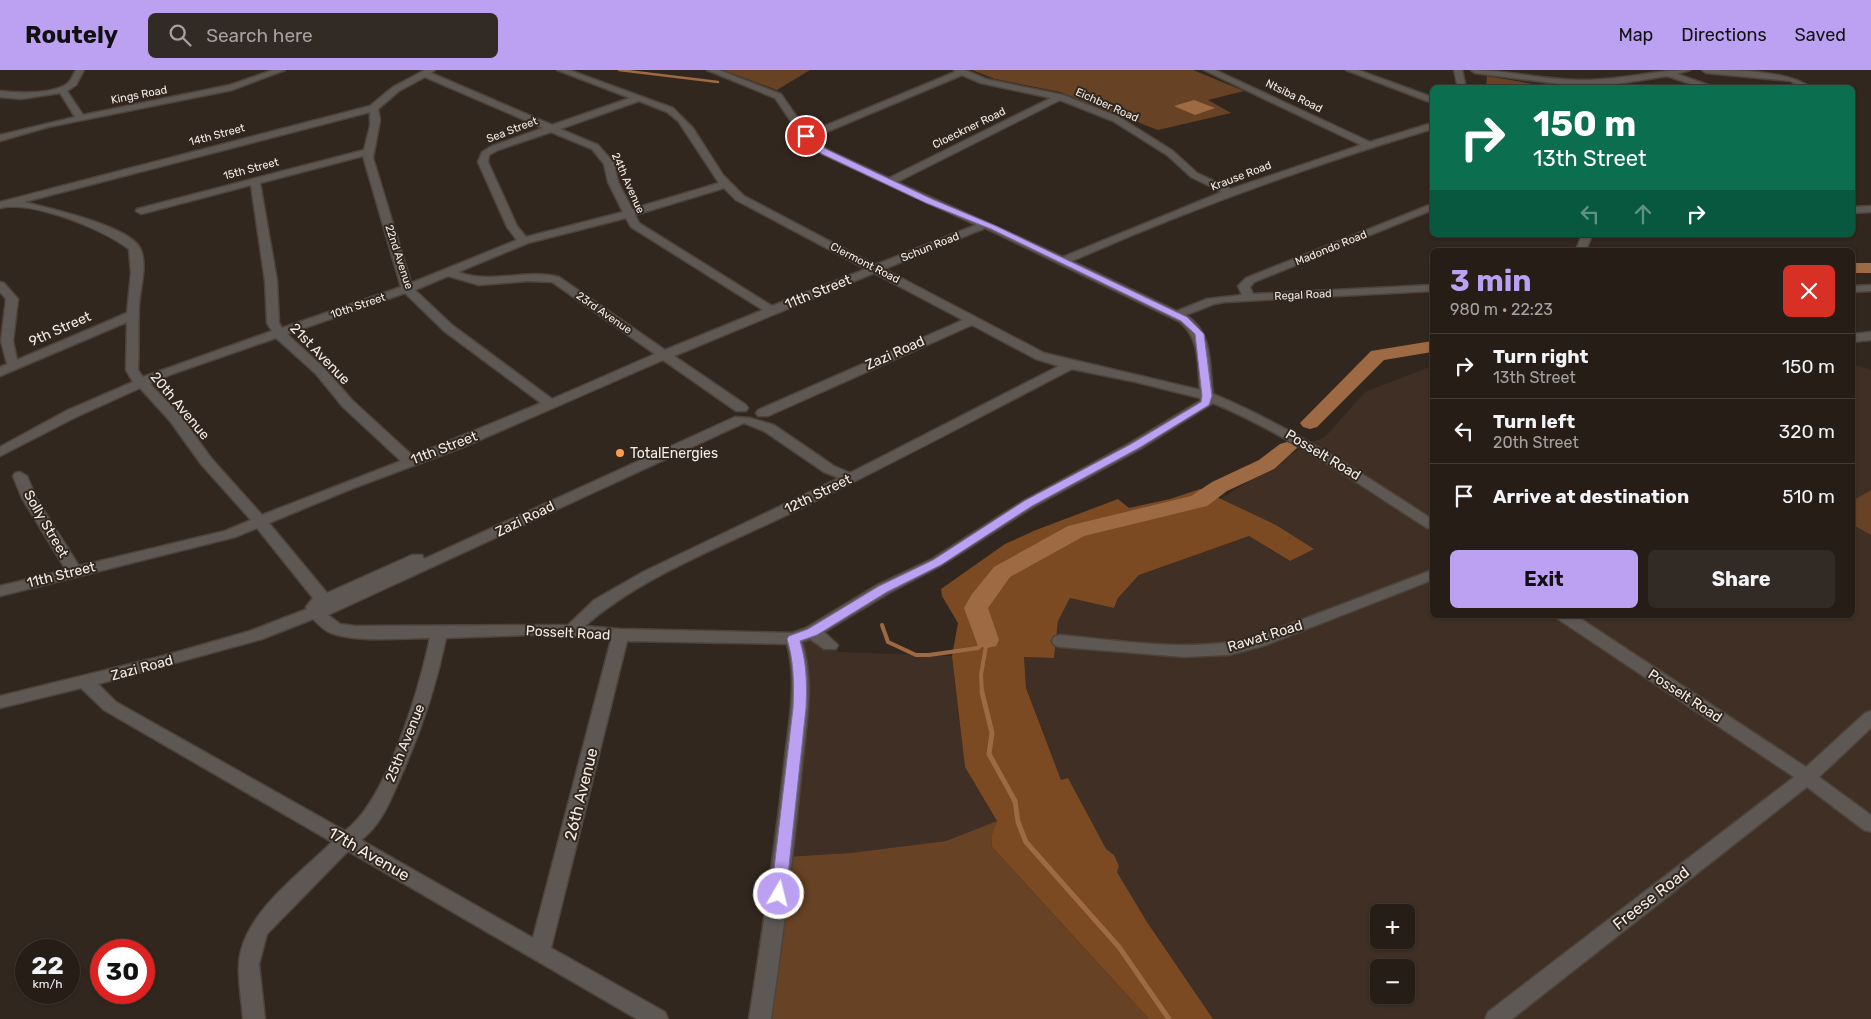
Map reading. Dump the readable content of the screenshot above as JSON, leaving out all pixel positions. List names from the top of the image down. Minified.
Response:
{"streets":{"street":["Kings Road","Ntsiba Road","Eichber Road","Cloeckner Road","Sea Street","14th Street","15th Street","Krause Road","24th Avenue","Schun Road","Madondo Road","22nd Avenue","Clermont Road","11th Street","Regal Road","10th Street","23rd Avenue","9th Street","Zazi Road","21st Avenue","20th Avenue","Posselt Road","12th Street","Solly Street","Rawat Road","25th Avenue","26th Avenue","17th Avenue","Freese Road"]},"crossings":[["Ntsiba Road","Krause Road"],["Eichber Road","Cloeckner Road"],["Eichber Road","Krause Road"],["Sea Street","24th Avenue"],["Sea Street","Clermont Road"],["Sea Street","10th Street"],["14th Street","24th Avenue"],["14th Street","20th Avenue"],["15th Street","22nd Avenue"],["15th Street","21st Avenue"],["24th Avenue","11th Street"],["24th Avenue","10th Street"],["Schun Road","Clermont Road"],["Schun Road","11th Street"],["Madondo Road","Regal Road"],["22nd Avenue","11th Street"],["22nd Avenue","10th Street"],["Clermont Road","11th Street"],["Clermont Road","10th Street"],["Clermont Road","Zazi Road"],["Clermont Road","Posselt Road"],["Clermont Road","12th Street"],["11th Street","23rd Avenue"],["11th Street","21st Avenue"],["11th Street","20th Avenue"],["11th Street","Solly Street"],["10th Street","23rd Avenue"],["10th Street","21st Avenue"],["10th Street","20th Avenue"],["23rd Avenue","Zazi Road"],["23rd Avenue","12th Street"],["9th Street","20th Avenue"],["Zazi Road","20th Avenue"],["Zazi Road","Posselt Road"],["Zazi Road","17th Avenue"],["20th Avenue","Posselt Road"],["Posselt Road","12th Street"],["Posselt Road","25th Avenue"],["Posselt Road","26th Avenue"],["Posselt Road","Freese Road"],["25th Avenue","17th Avenue"],["26th Avenue","17th Avenue"]],"places":["TotalEnergies"],"page":{"header":"Routely","search":"Search here","nav":["Map","Directions","Saved"],"turn":["150 m","13th Street"],"heading":["3 min","980 m · 22:23"],"list":[{"name":"Turn right","note":"13th Street","value":"150 m"},{"name":"Turn left","note":"20th Street","value":"320 m"},{"name":"Arrive at destination","value":"510 m"}],"buttons":["Exit","Share"],"map_buttons":["+","−"],"speed":"22 km/h","limit":"30"}}
